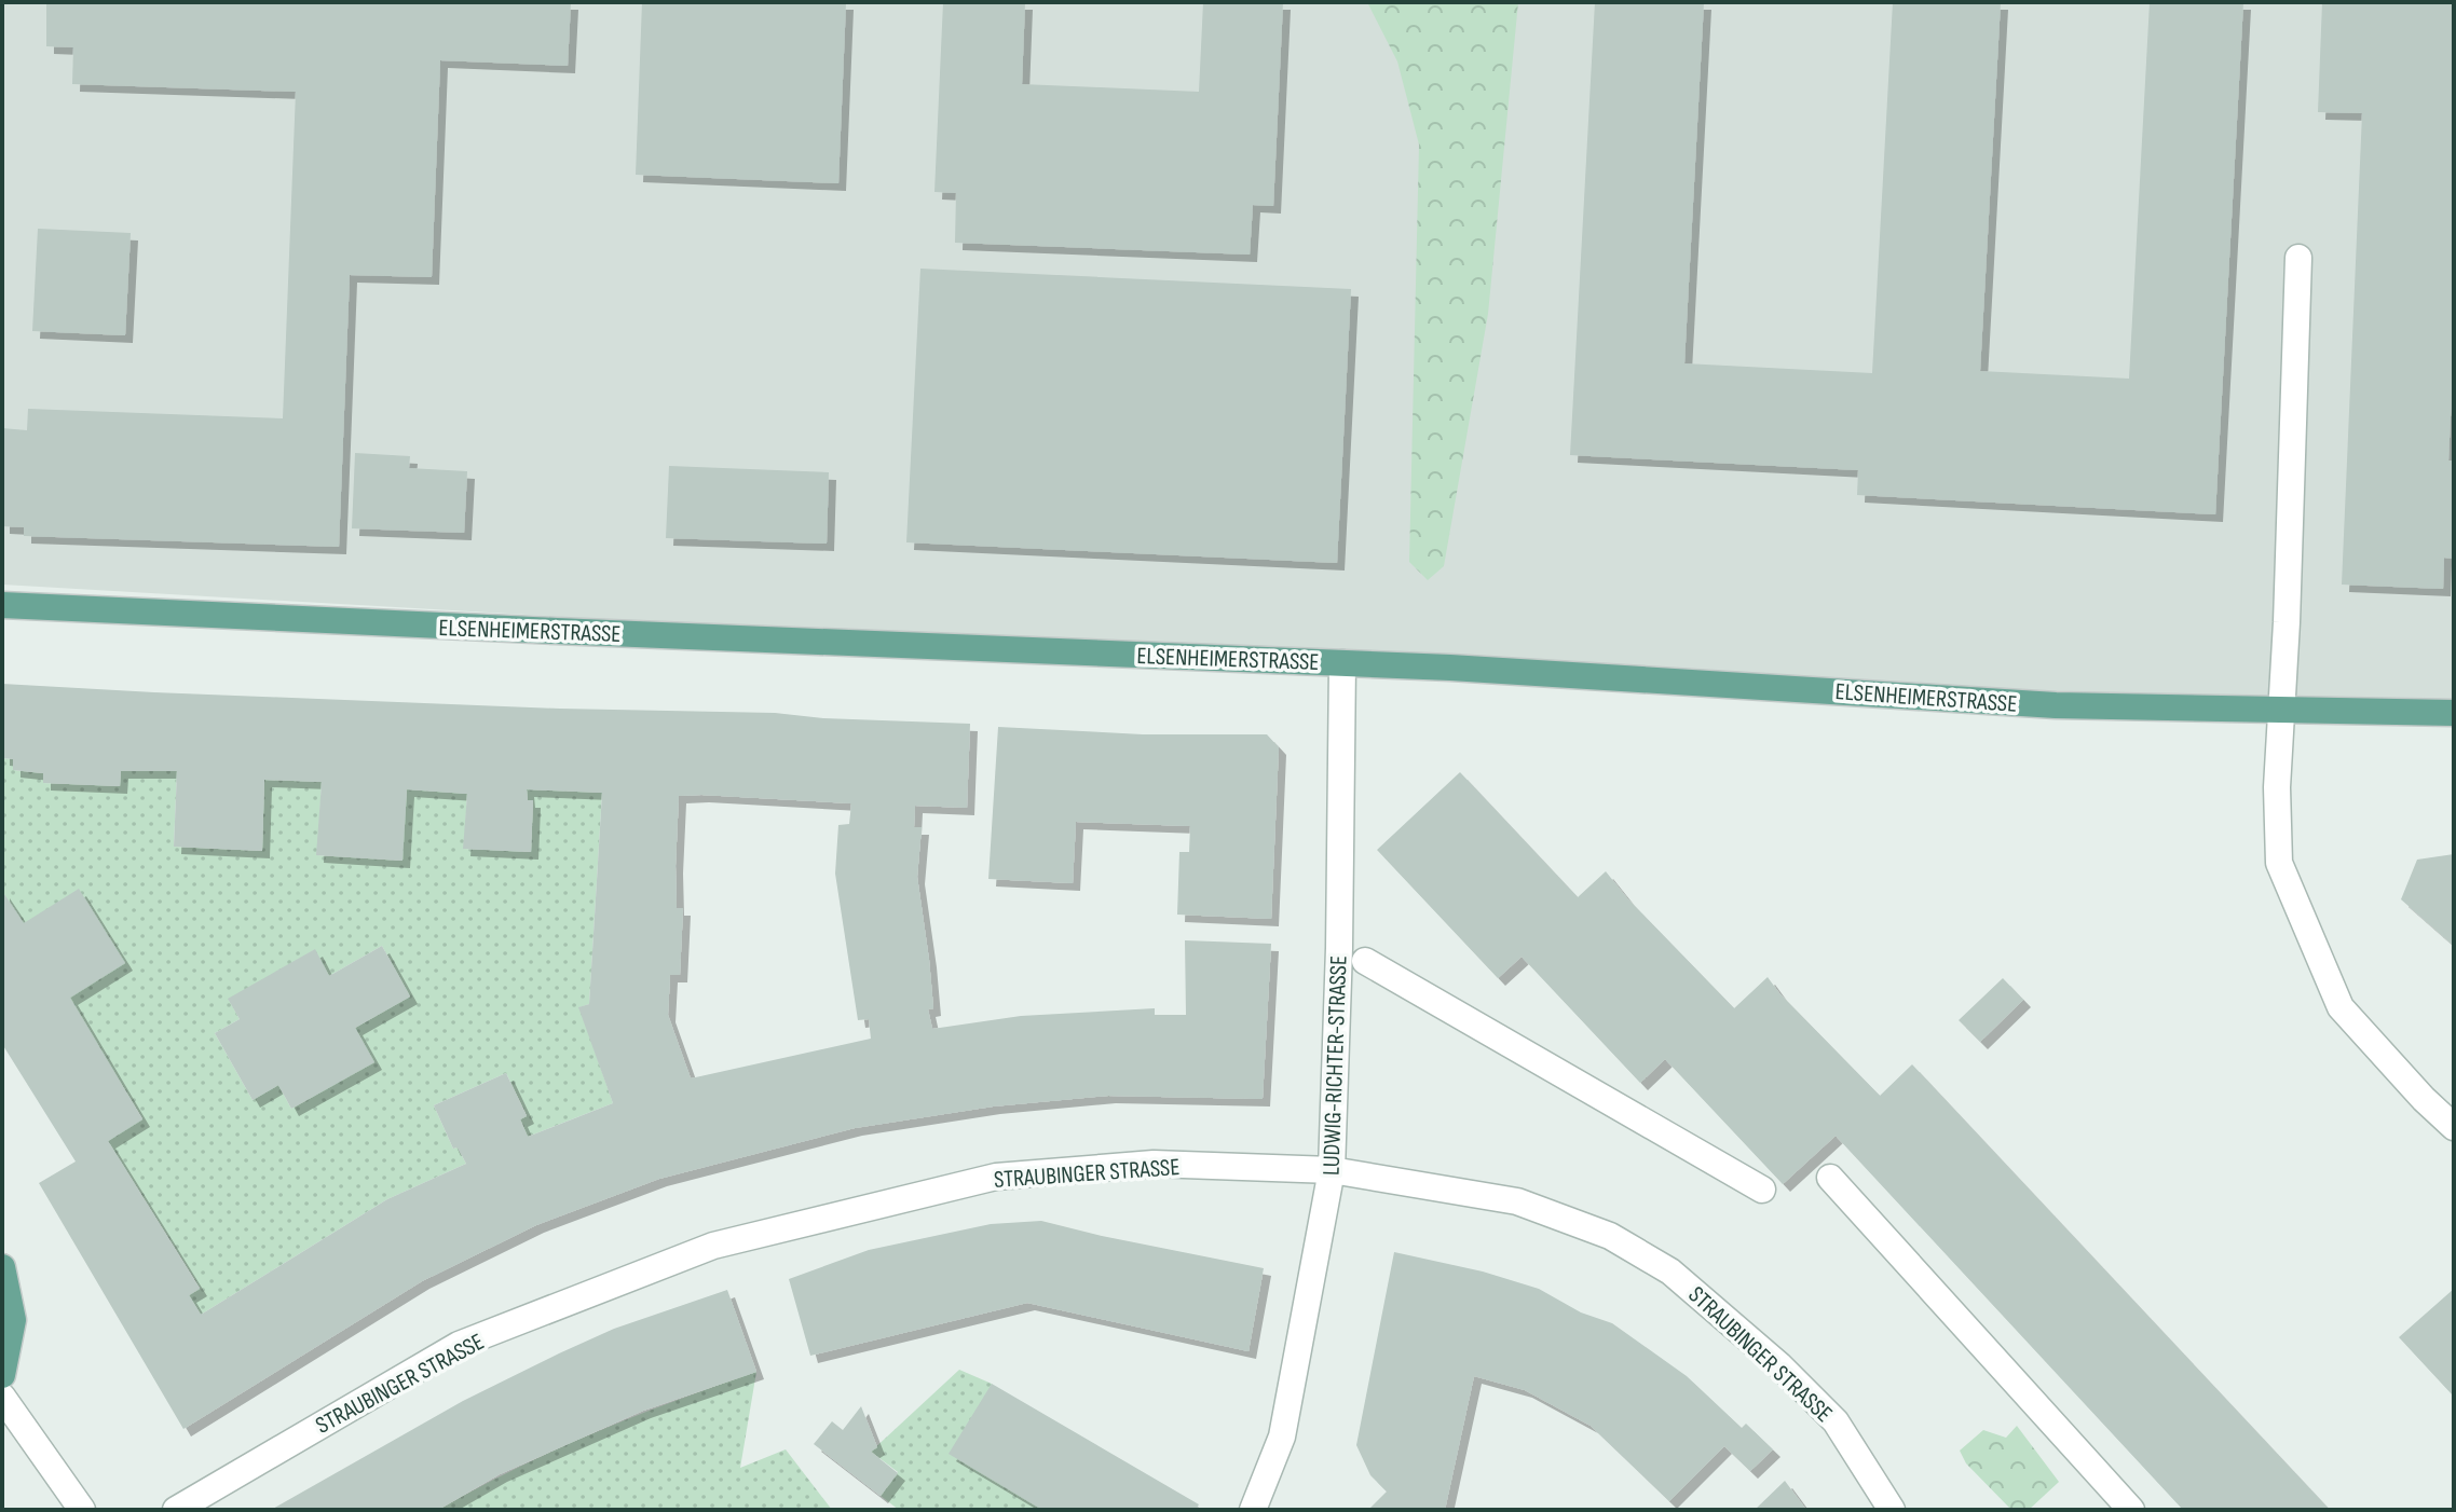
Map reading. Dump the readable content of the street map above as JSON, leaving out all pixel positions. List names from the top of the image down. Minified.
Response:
{"streets":{"main road":["ELSENHEIMERSTRASSE"],"street":["LUDWIG-RICHTER-STRASSE","STRAUBINGER STRASSE"]},"crossings":[["ELSENHEIMERSTRASSE","LUDWIG-RICHTER-STRASSE"],["LUDWIG-RICHTER-STRASSE","STRAUBINGER STRASSE"]]}
